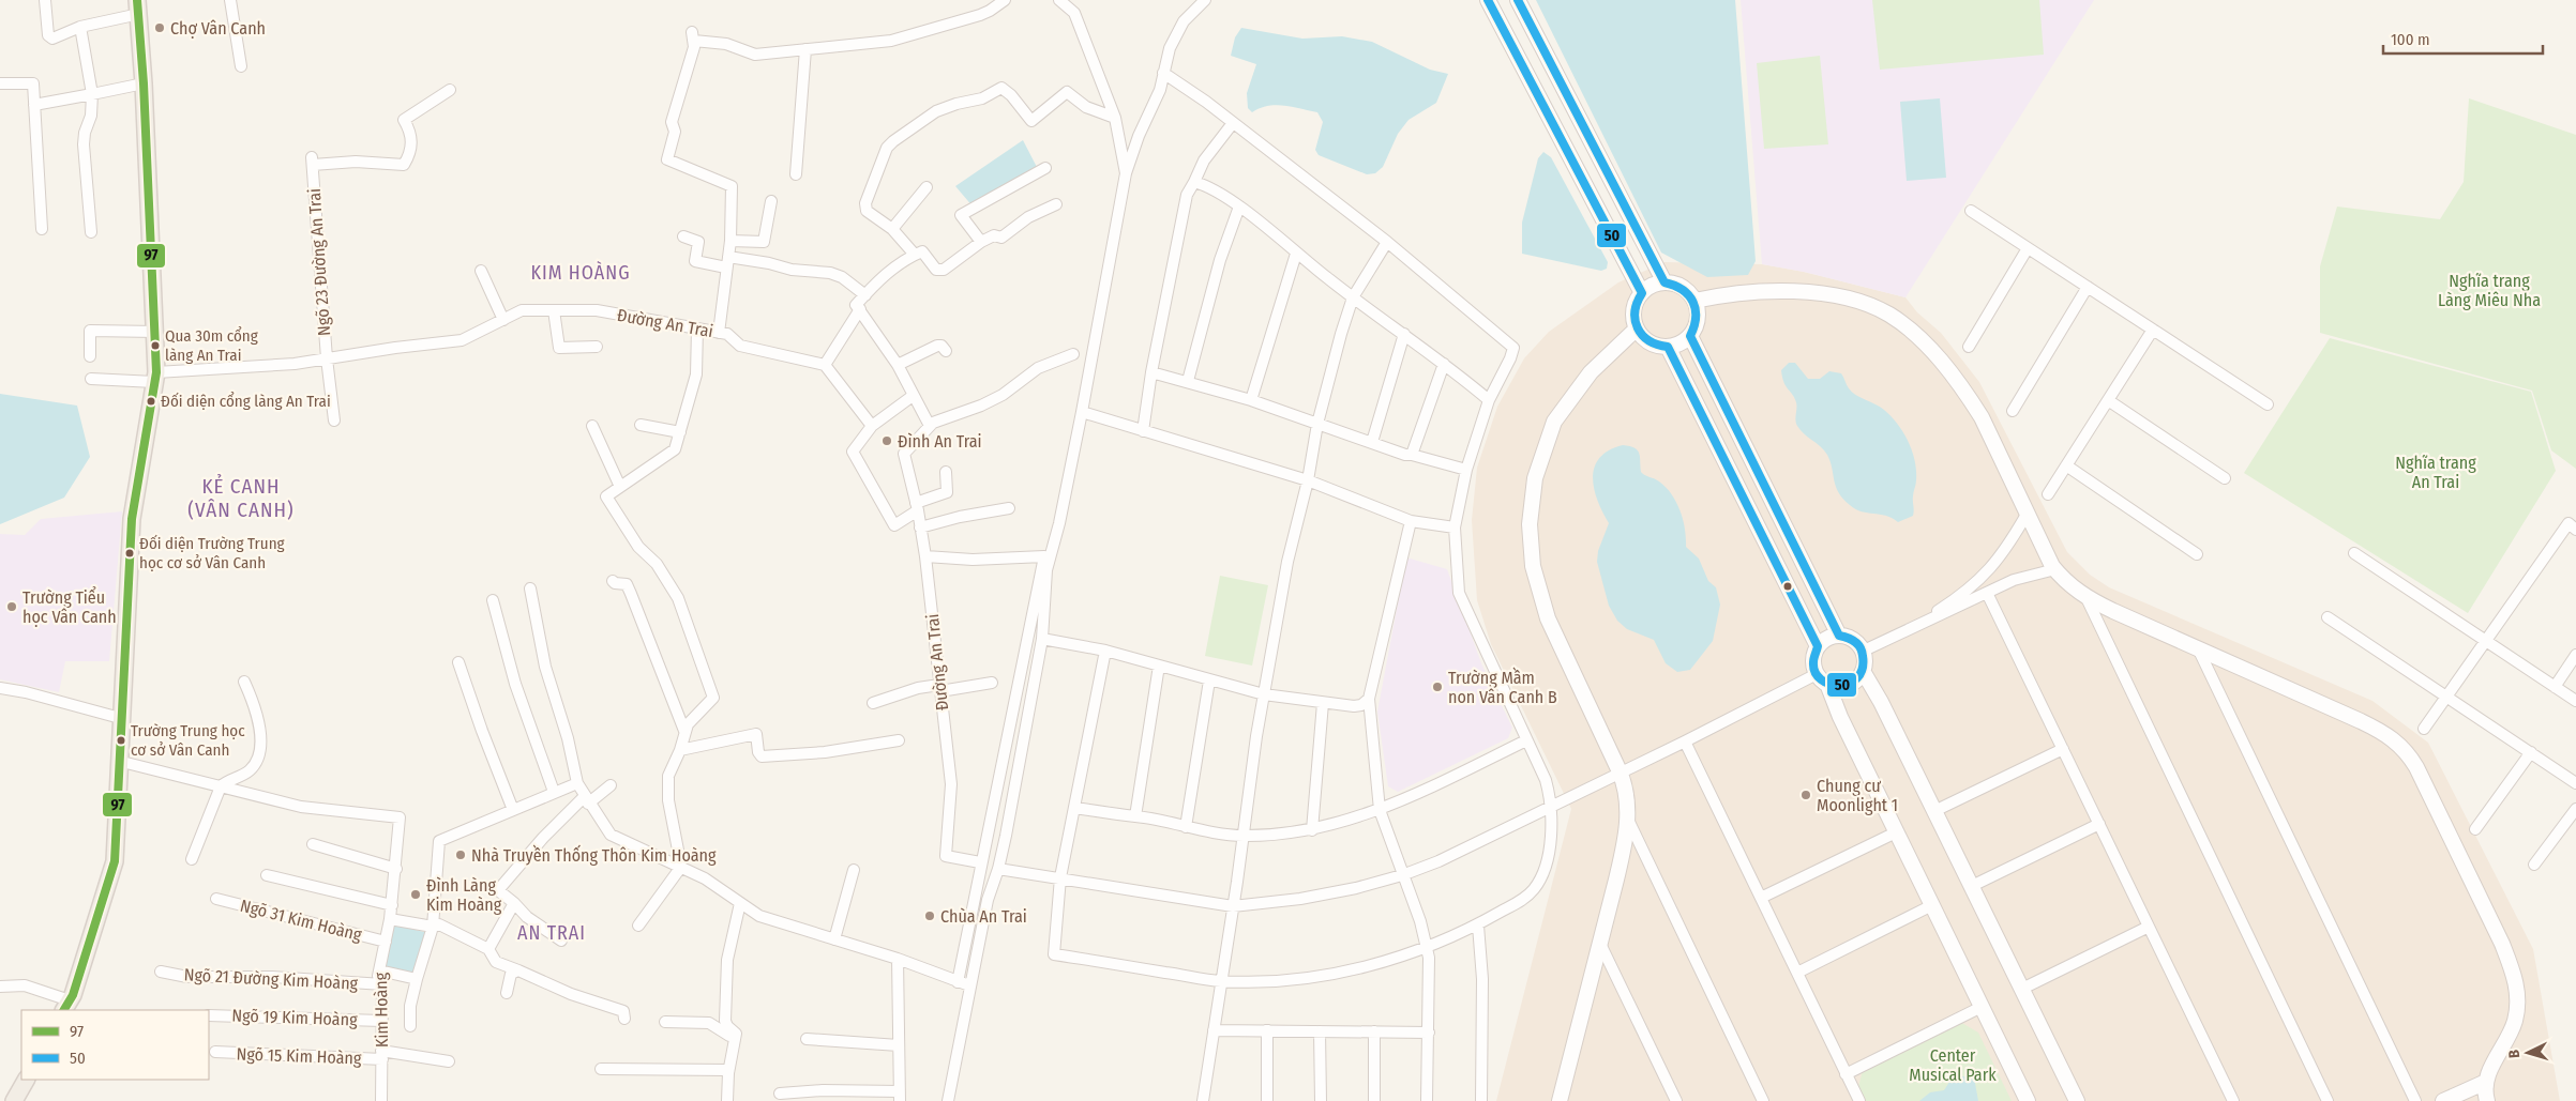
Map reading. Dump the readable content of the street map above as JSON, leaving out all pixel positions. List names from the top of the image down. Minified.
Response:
{"streets":{"street":["Ngõ 23 Đường An Trai","Đường An Trai","Ngõ 31 Kim Hoàng","Ngõ 21 Đường Kim Hoàng","Kim Hoàng","Ngõ 19 Kim Hoàng","Ngõ 15 Kim Hoàng"]},"crossings":[["Ngõ 23 Đường An Trai","Đường An Trai"],["Ngõ 31 Kim Hoàng","Kim Hoàng"],["Ngõ 21 Đường Kim Hoàng","Kim Hoàng"],["Kim Hoàng","Ngõ 19 Kim Hoàng"],["Kim Hoàng","Ngõ 15 Kim Hoàng"]],"districts":["KIM HOÀNG","KẺ CANH (VÂN CANH)","AN TRAI"],"parks":["Nghĩa trang Làng Miêu Nha","Nghĩa trang An Trai","Center Musical Park"],"places":["Chợ Vân Canh","Qua 30m cổng làng An Trai","Đối diện cổng làng An Trai","Đình An Trai","Đối diện Trường Trung học cơ sở Vân Canh","Trường Tiểu học Vân Canh","Trường Mầm non Vân Canh B","Trường Trung học cơ sở Vân Canh","Chung cư Moonlight 1","Nhà Truyền Thống Thôn Kim Hoàng","Đình Làng Kim Hoàng","Chùa An Trai"],"lines":["transit line 97","transit line 50"],"legend":["97","50"],"scale_bar":"100 m","north":"left"}
